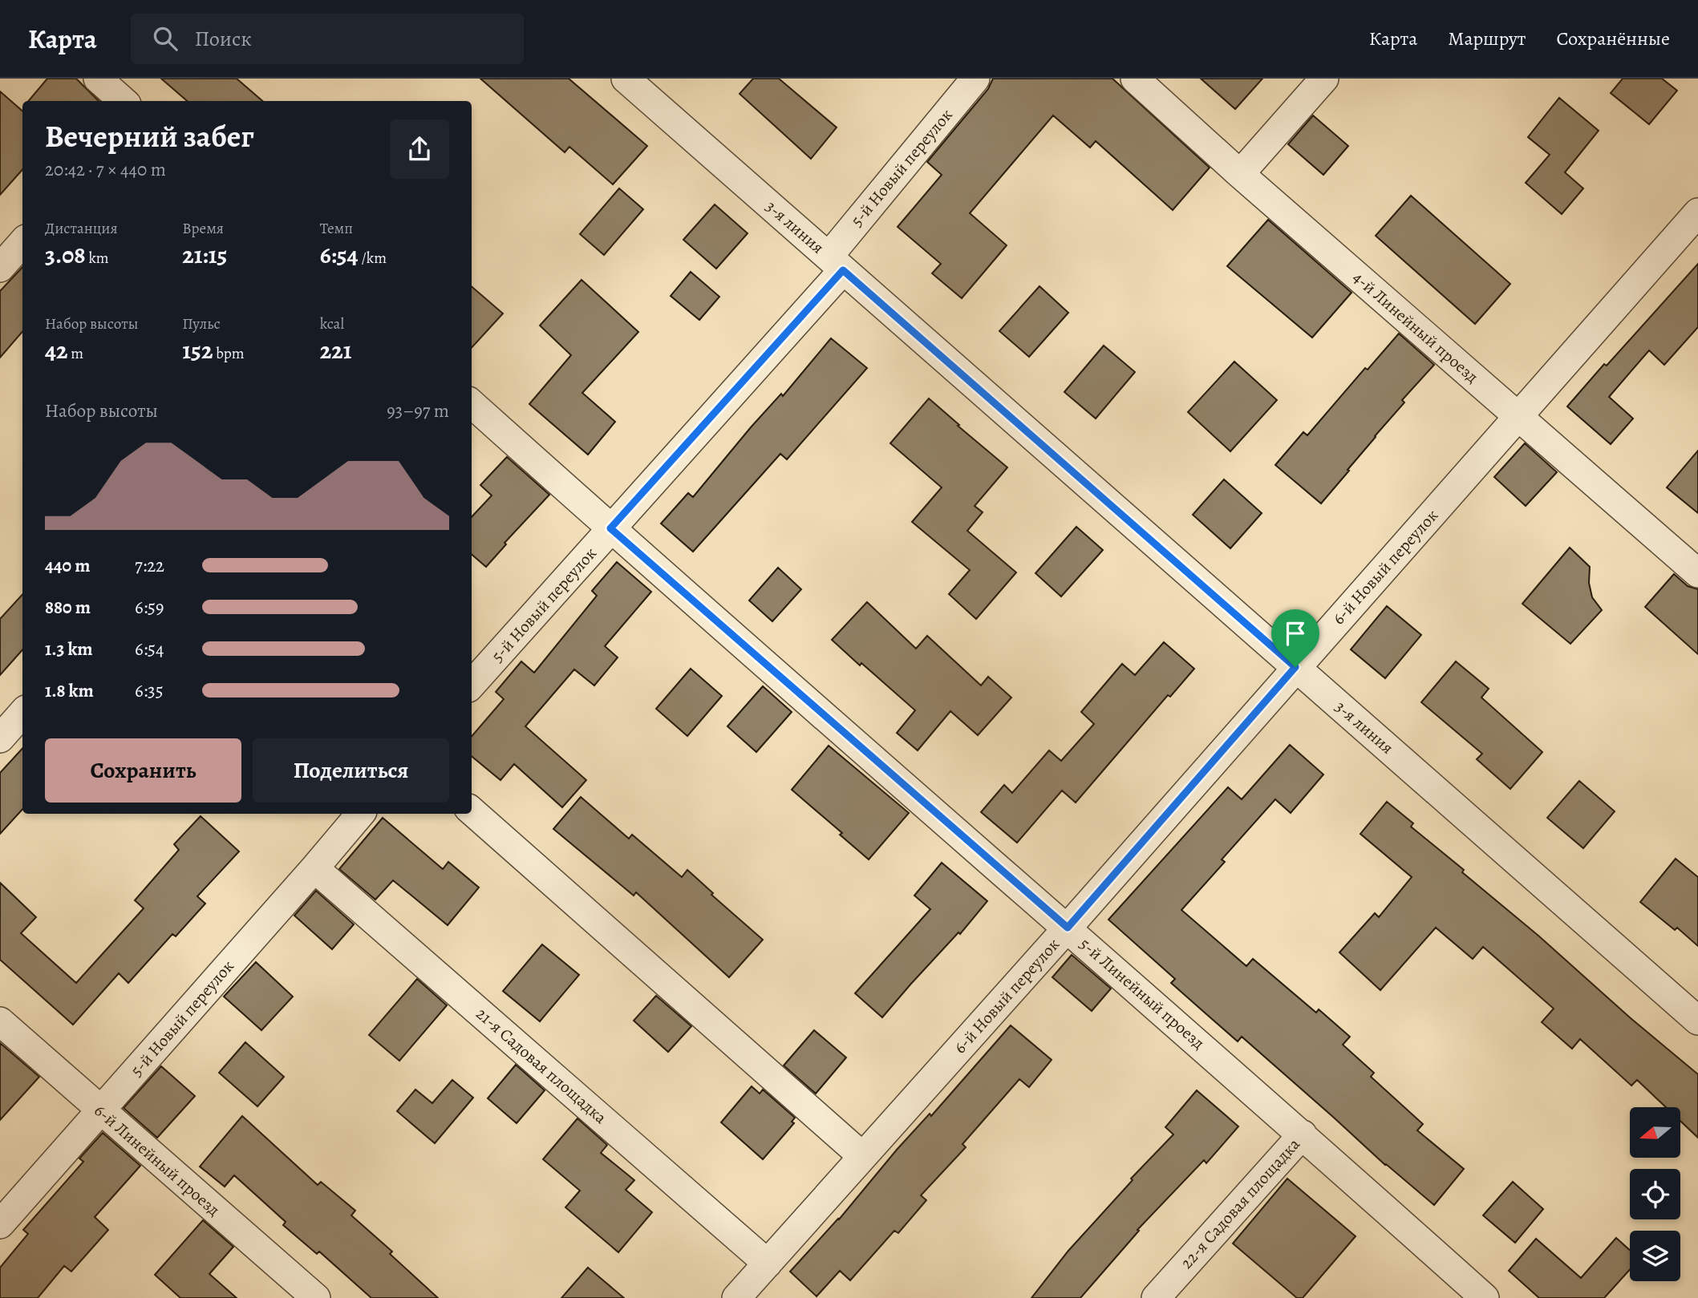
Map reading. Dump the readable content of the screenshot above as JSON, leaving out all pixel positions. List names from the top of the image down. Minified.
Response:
{"streets":{"street":["5-й Новый переулок","3-я линия","4-й Линейный проезд","6-й Новый переулок","5-й Линейный проезд","21-я Садовая площадка","6-й Линейный проезд","22-я Садовая площадка"]},"crossings":[["5-й Новый переулок","3-я линия"],["5-й Новый переулок","5-й Линейный проезд"],["5-й Новый переулок","21-я Садовая площадка"],["5-й Новый переулок","6-й Линейный проезд"],["3-я линия","6-й Новый переулок"],["4-й Линейный проезд","6-й Новый переулок"],["6-й Новый переулок","5-й Линейный проезд"],["6-й Новый переулок","21-я Садовая площадка"],["5-й Линейный проезд","22-я Садовая площадка"]],"north":"left","page":{"header":"Карта","search":"Поиск","nav":["Карта","Маршрут","Сохранённые"],"heading":["Вечерний забег","20:42 · 7 × 440 m"],"stats":[["Дистанция","3.08 km"],["Время","21:15"],["Темп","6:54 /km"],["Набор высоты","42 m"],["Пульс","152 bpm"],["kcal","221"]],"chart":["Набор высоты","93–97 m"],"list":[{"name":"440 m","note":"7:22"},{"name":"880 m","note":"6:59"},{"name":"1.3 km","note":"6:54"},{"name":"1.8 km","note":"6:35"}],"buttons":["Сохранить","Поделиться"]}}
